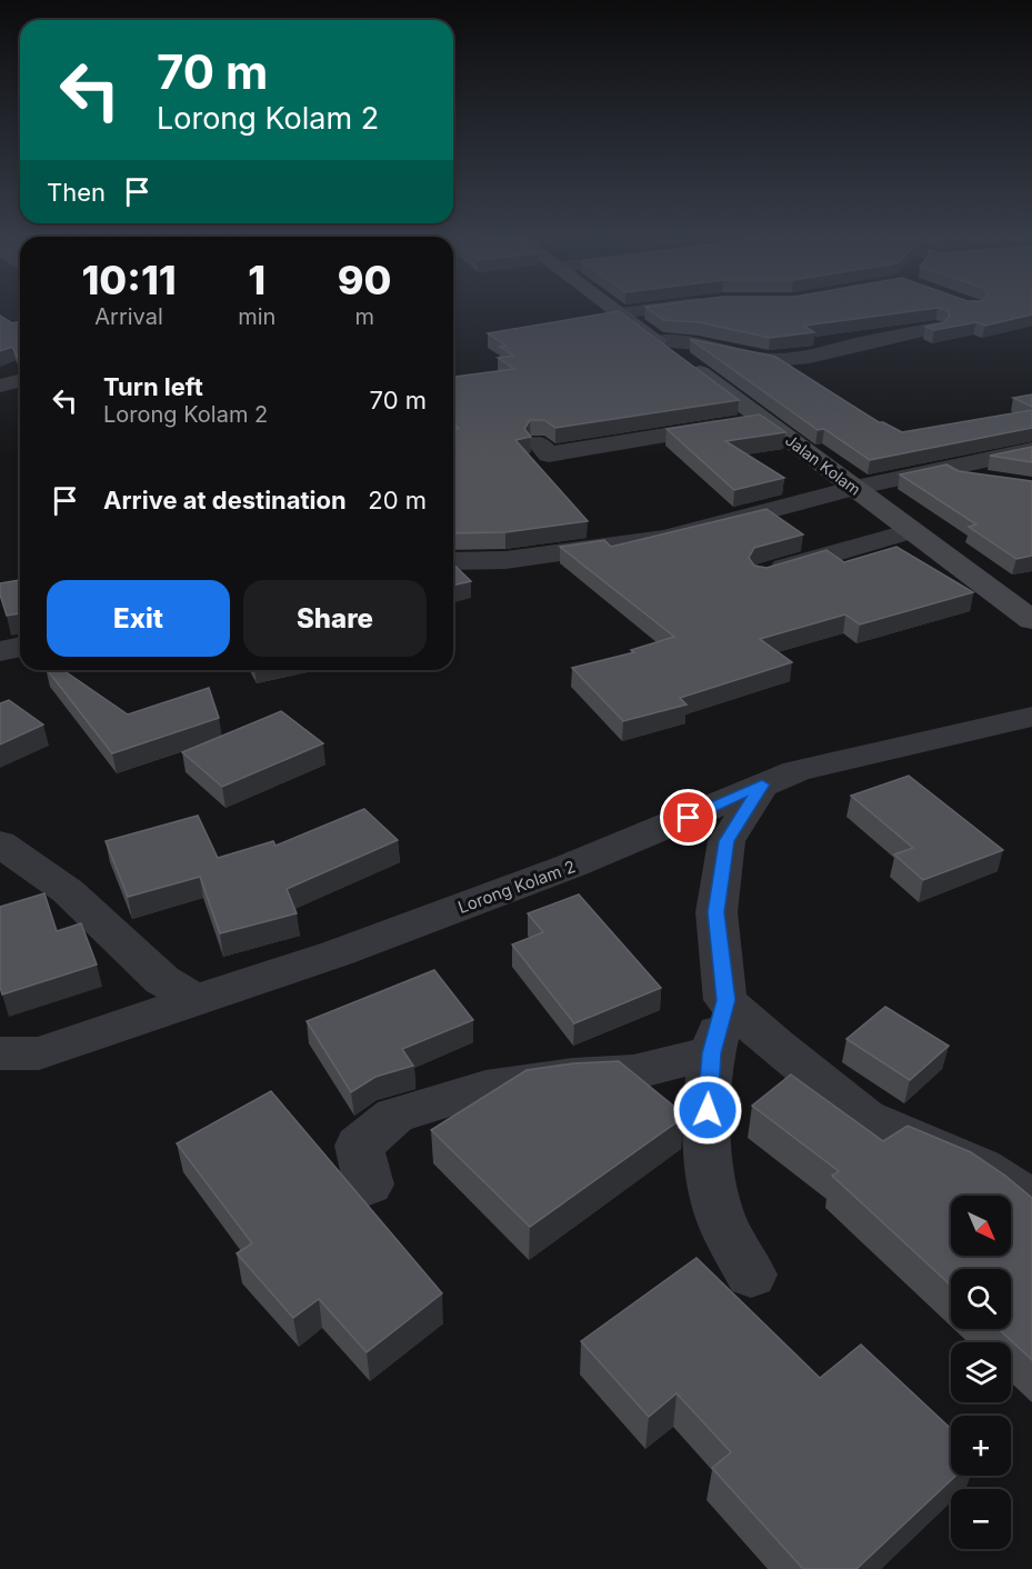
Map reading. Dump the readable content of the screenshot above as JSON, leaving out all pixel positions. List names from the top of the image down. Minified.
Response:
{"streets":{"street":["Jalan Kolam","Lorong Kolam 2"]},"north":"bottom right","page":{"turn":["70 m","Lorong Kolam 2"],"then":"Then","eta":["10:11","Arrival","1","min","90","m"],"list":[{"name":"Turn left","note":"Lorong Kolam 2","value":"70 m"},{"name":"Arrive at destination","value":"20 m"}],"buttons":["Exit","Share"],"map_buttons":["+","−"]}}
